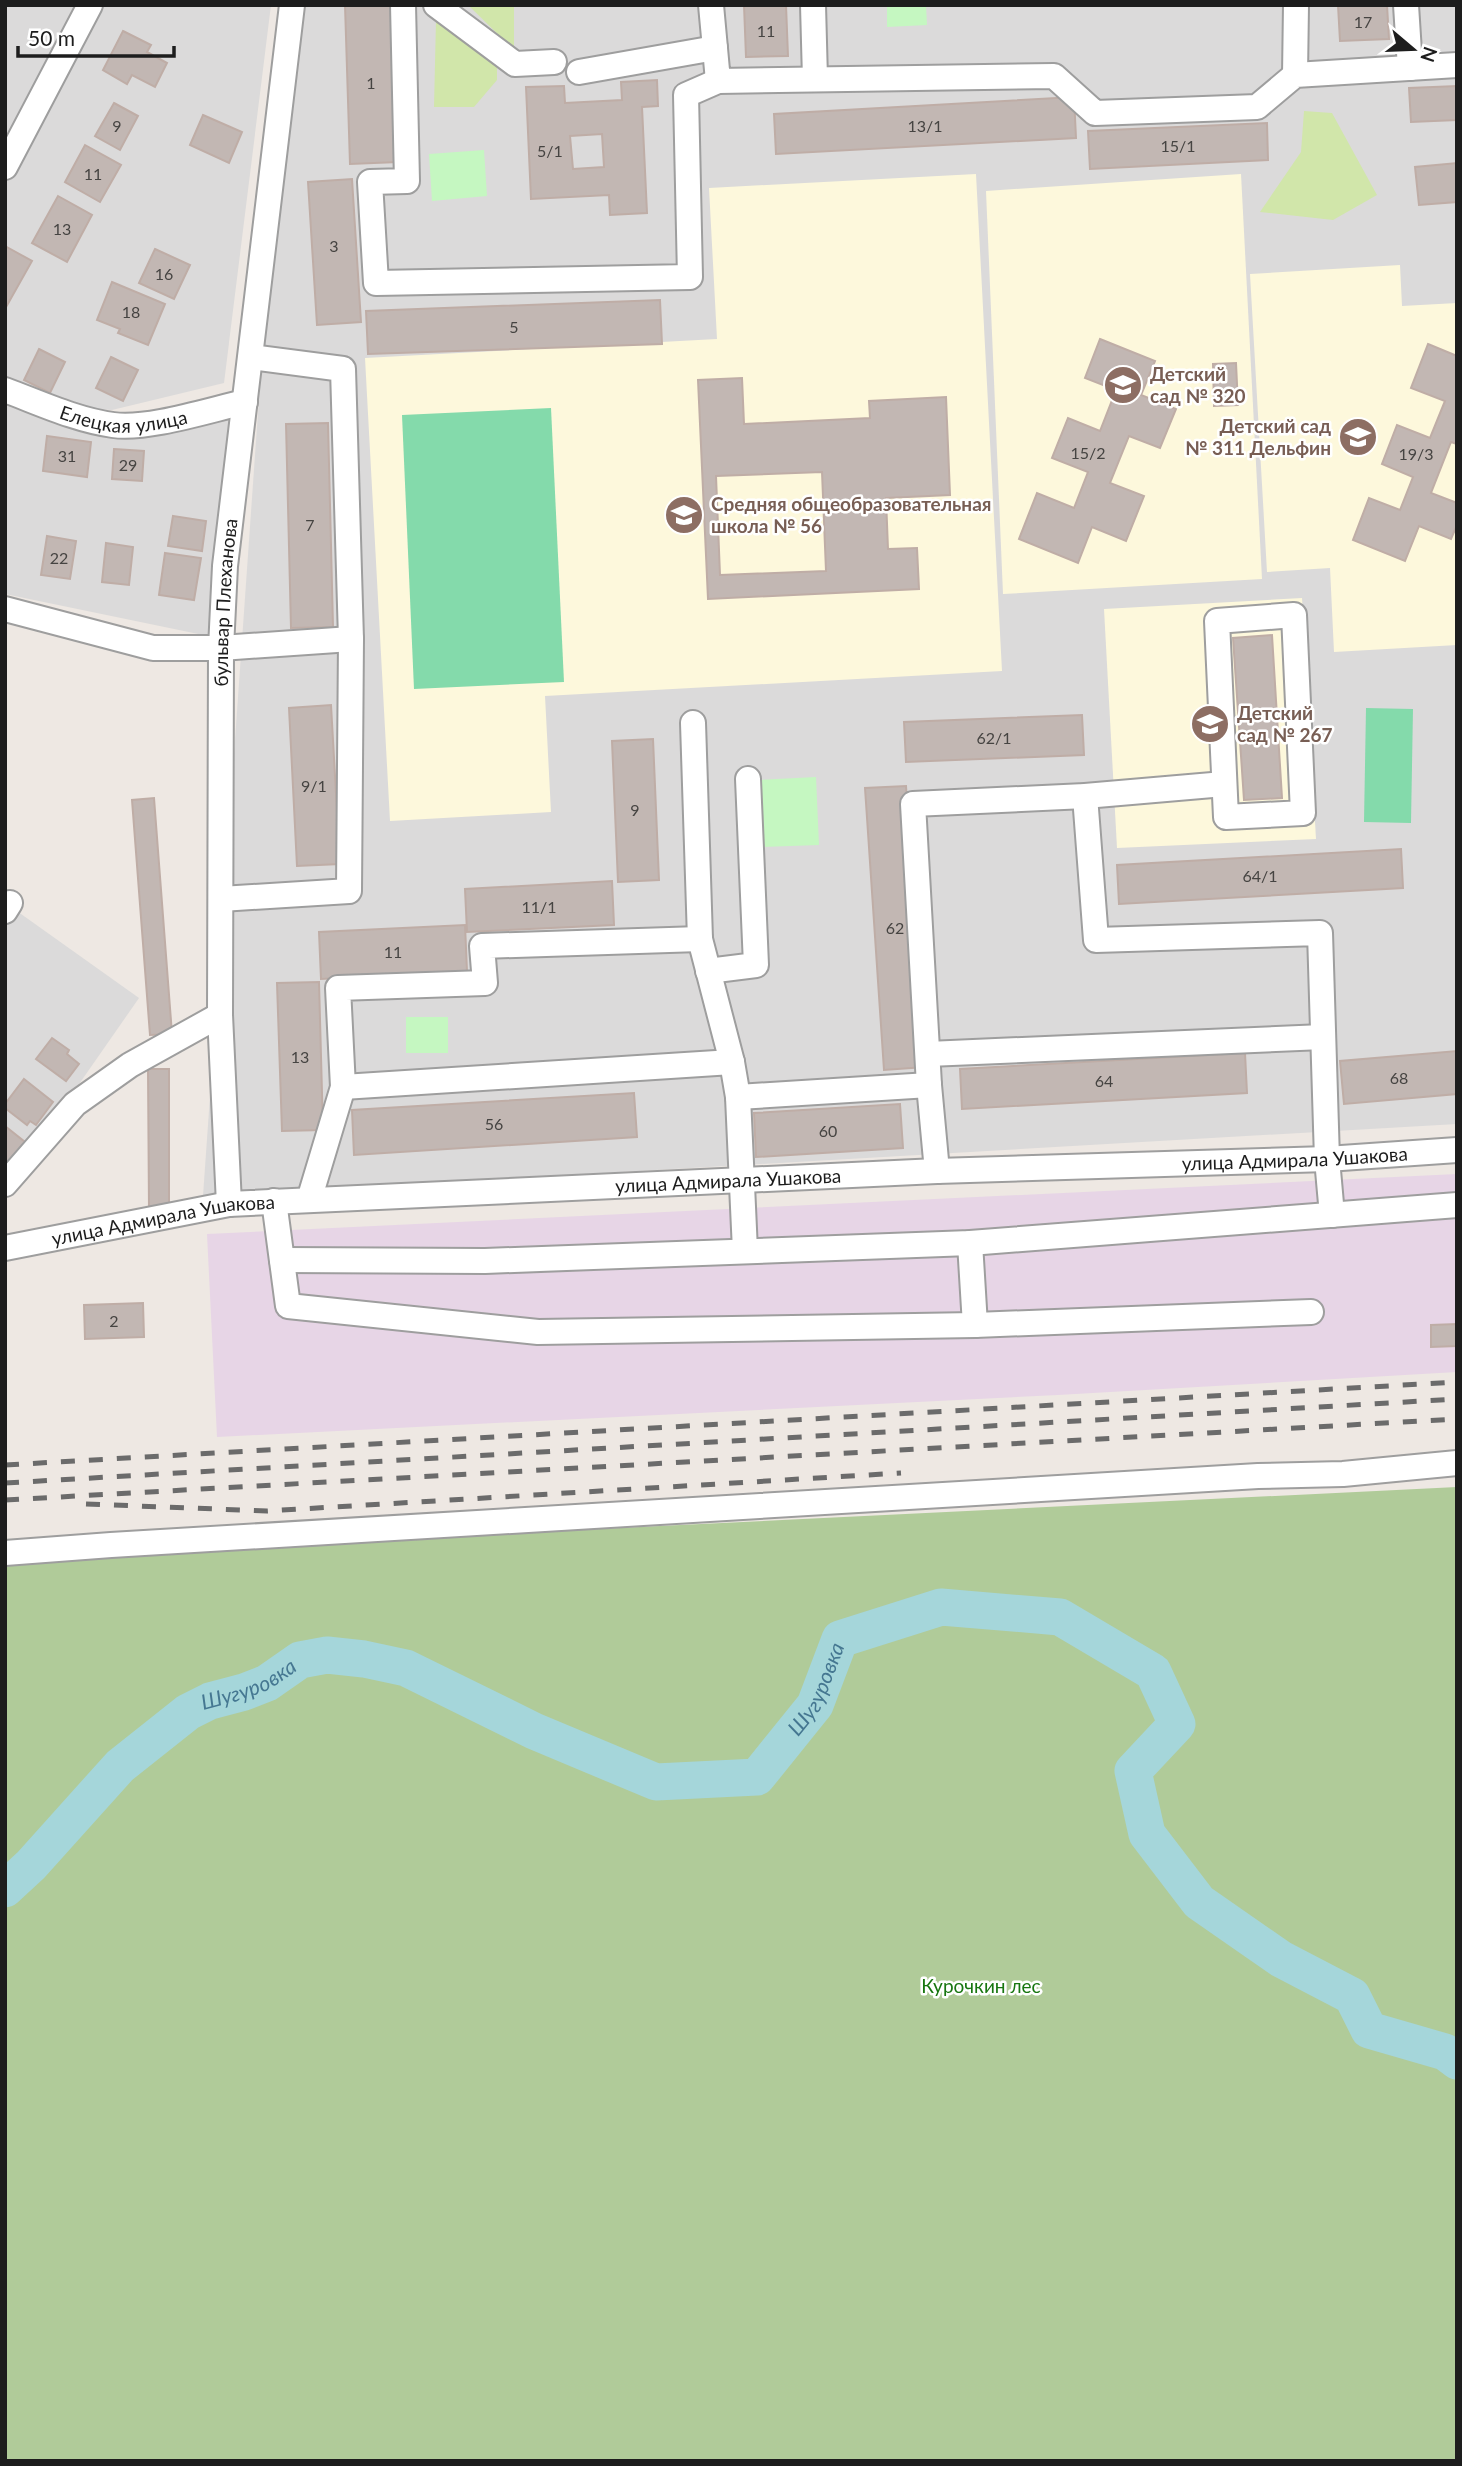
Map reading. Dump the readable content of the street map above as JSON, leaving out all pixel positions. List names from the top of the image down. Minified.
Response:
{"streets":{"street":["Елецкая улица","бульвар Плеханова","улица Адмирала Ушакова"]},"crossings":[["Елецкая улица","бульвар Плеханова"],["бульвар Плеханова","улица Адмирала Ушакова"]],"water":["Шугуровка"],"parks":["Курочкин лес"],"places":{"school or university":["Детский сад № 320","Детский сад № 311 Дельфин","Средняя общеобразовательная школа № 56","Детский сад № 267"]},"house_numbers":["17","11","1","9","13/1","15/1","5/1","11","13","3","16","18","5","15/2","19/3","31","29","7","22","62/1","9/1","9","64/1","11/1","62","11","13","68","64","56","60","2"],"scale_bar":"50 m","north":"right"}
